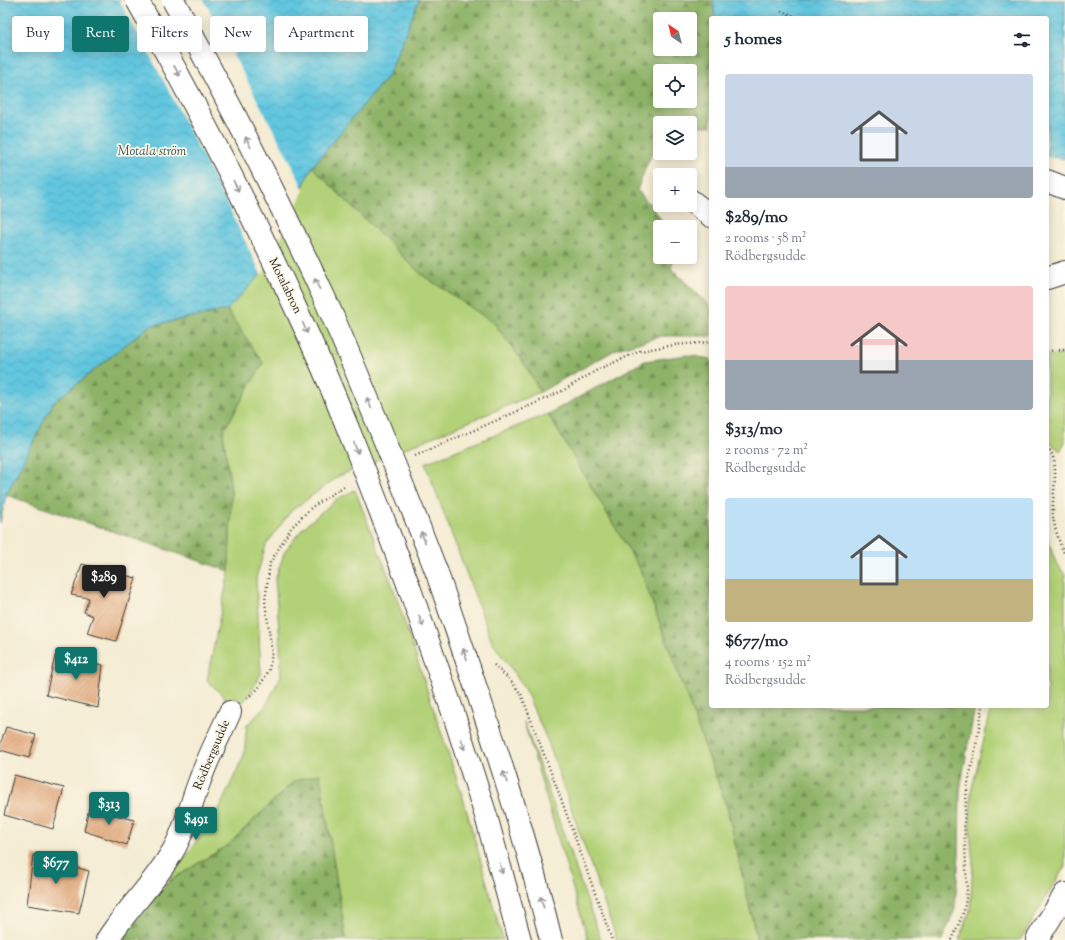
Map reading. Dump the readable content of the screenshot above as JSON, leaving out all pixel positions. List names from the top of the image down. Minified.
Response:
{"streets":{"main road":["Motalabron","Rödbergsudde"]},"water":["Motala ström"],"north":"top left","page":{"map_buttons":["+","−"],"chip":["Buy","Rent","Filters","New","Apartment"],"heading":"5 homes","list":[{"name":"$289/mo","note":"2 rooms · 58 m² · Rödbergsudde"},{"name":"$313/mo","note":"2 rooms · 72 m² · Rödbergsudde"},{"name":"$677/mo","note":"4 rooms · 152 m² · Rödbergsudde"}],"price":["$289","$412","$313","$491","$677"]}}
